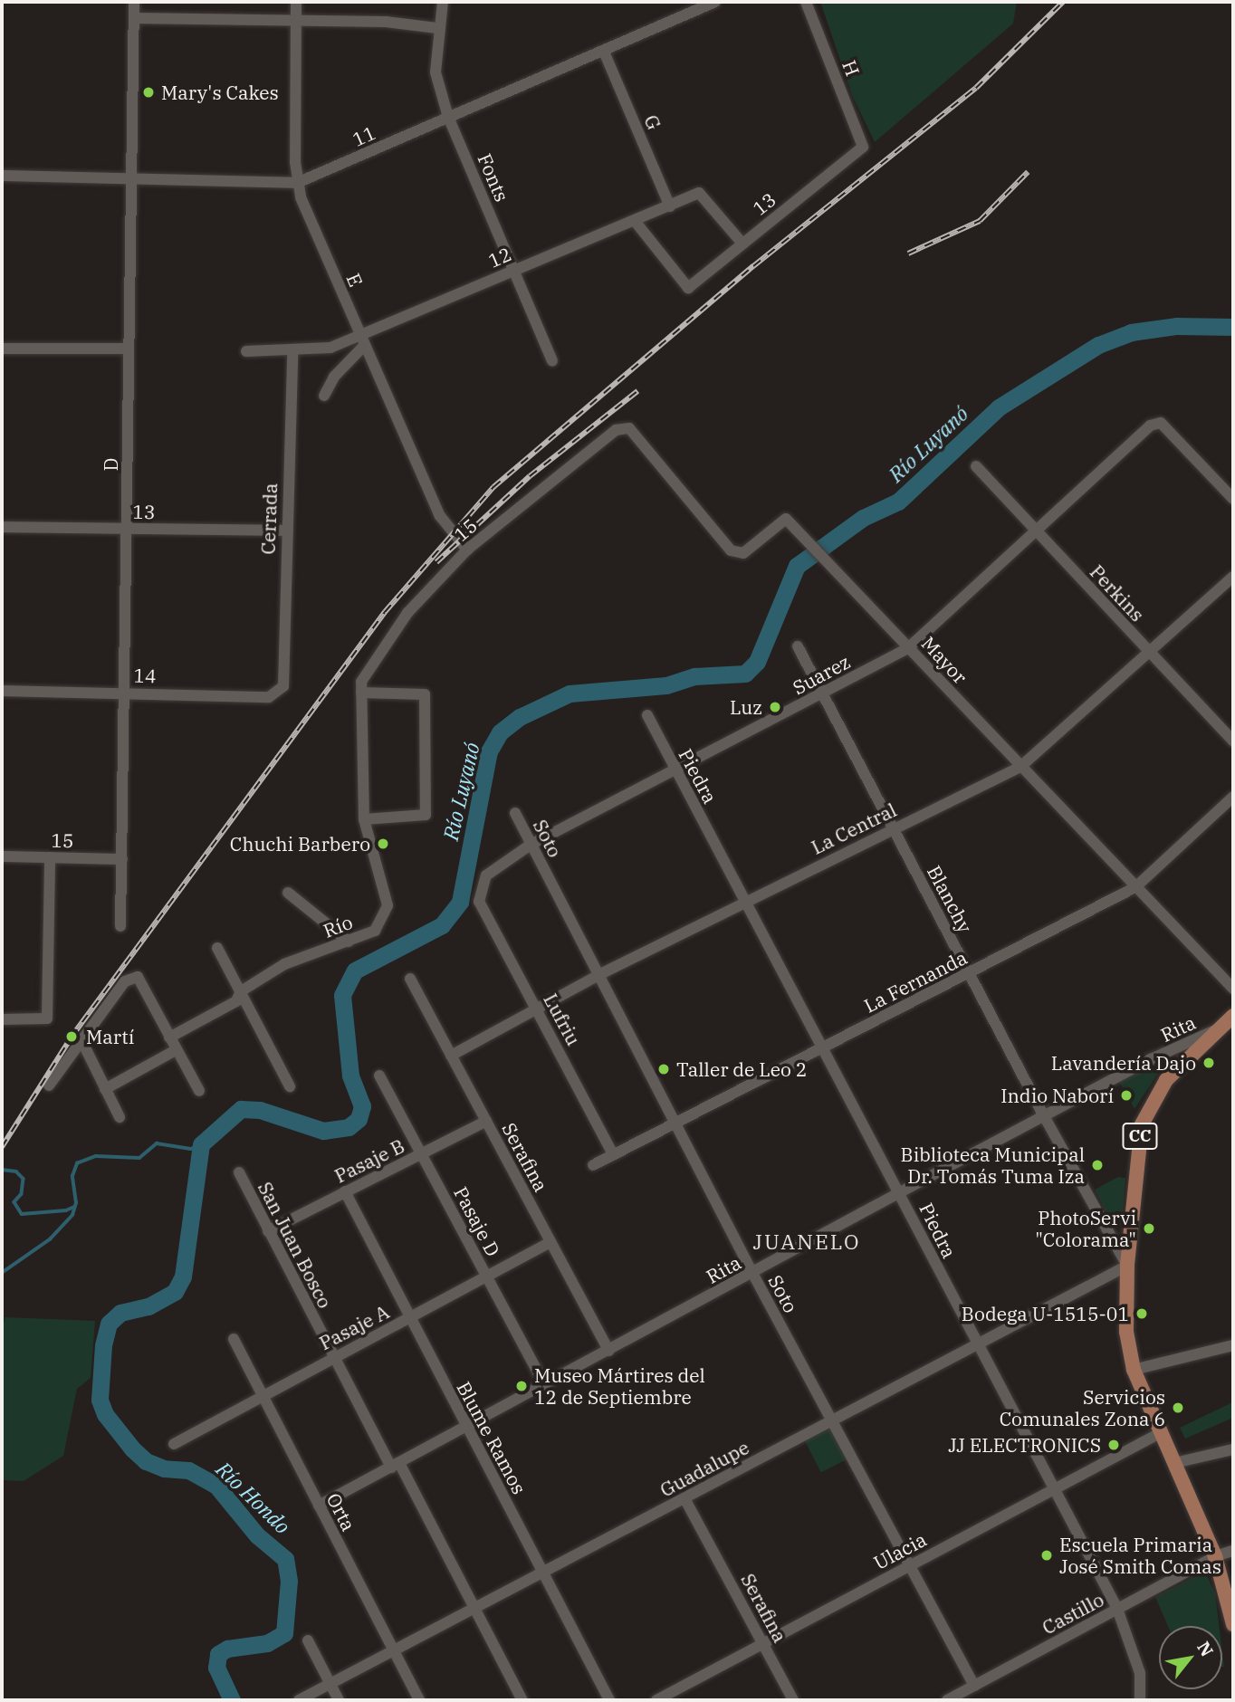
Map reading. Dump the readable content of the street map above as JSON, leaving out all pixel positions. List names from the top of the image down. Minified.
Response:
{"streets":{"main road":["CC"],"street":["H","G","11","Fonts","13","12","E","D","Cerrada","15","Perkins","Mayor","Suarez","14","Piedra","La Central","Soto","Blanchy","Río","La Fernanda","Lufriu","Rita","Serafina","Pasaje B","Pasaje D","San Juan Bosco","Pasaje A","Blume Ramos","Guadalupe","Orta","Ulacia","Castillo"]},"crossings":[["H","13"],["G","11"],["G","12"],["11","Fonts"],["11","E"],["11","D"],["Fonts","12"],["13","12"],["13","D"],["13","Cerrada"],["12","E"],["12","Cerrada"],["E","15"],["D","15"],["D","14"],["Cerrada","14"],["15","Mayor"],["15","Río"],["Perkins","Suarez"],["Perkins","La Central"],["Mayor","Suarez"],["Mayor","La Central"],["Mayor","La Fernanda"],["Suarez","Piedra"],["Suarez","Soto"],["Suarez","Blanchy"],["Suarez","Lufriu"],["Piedra","La Central"],["Piedra","La Fernanda"],["Piedra","Rita"],["Piedra","Guadalupe"],["Piedra","Ulacia"],["Piedra","Castillo"],["La Central","Soto"],["La Central","Blanchy"],["La Central","Lufriu"],["La Central","Serafina"],["Soto","La Fernanda"],["Soto","Rita"],["Soto","Guadalupe"],["Soto","Ulacia"],["Soto","Castillo"],["Blanchy","La Fernanda"],["Blanchy","Rita"],["Blanchy","CC"],["Blanchy","Guadalupe"],["La Fernanda","Lufriu"],["Rita","CC"],["Rita","Serafina"],["Rita","Pasaje D"],["Rita","San Juan Bosco"],["Rita","Blume Ramos"],["Rita","Orta"],["CC","Guadalupe"],["CC","Ulacia"],["CC","Castillo"],["Serafina","Pasaje B"],["Serafina","Pasaje A"],["Serafina","Guadalupe"],["Serafina","Ulacia"],["Pasaje B","Pasaje D"],["Pasaje B","San Juan Bosco"],["Pasaje B","Blume Ramos"],["Pasaje D","Pasaje A"],["San Juan Bosco","Pasaje A"],["San Juan Bosco","Guadalupe"],["Pasaje A","Blume Ramos"],["Pasaje A","Orta"],["Blume Ramos","Guadalupe"],["Guadalupe","Orta"]],"districts":["JUANELO"],"water":["Río Luyanó","Río Hondo"],"places":["Mary's Cakes","Luz","Chuchi Barbero","Martí","Lavandería Dajo","Taller de Leo 2","Indio Naborí","Biblioteca Municipal Dr. Tomás Tuma Iza","PhotoServi \"Colorama\"","Bodega U-1515-01","Museo Mártires del 12 de Septiembre","Servicios Comunales Zona 6","JJ ELECTRONICS","Escuela Primaria José Smith Comas"],"north":"top right"}
